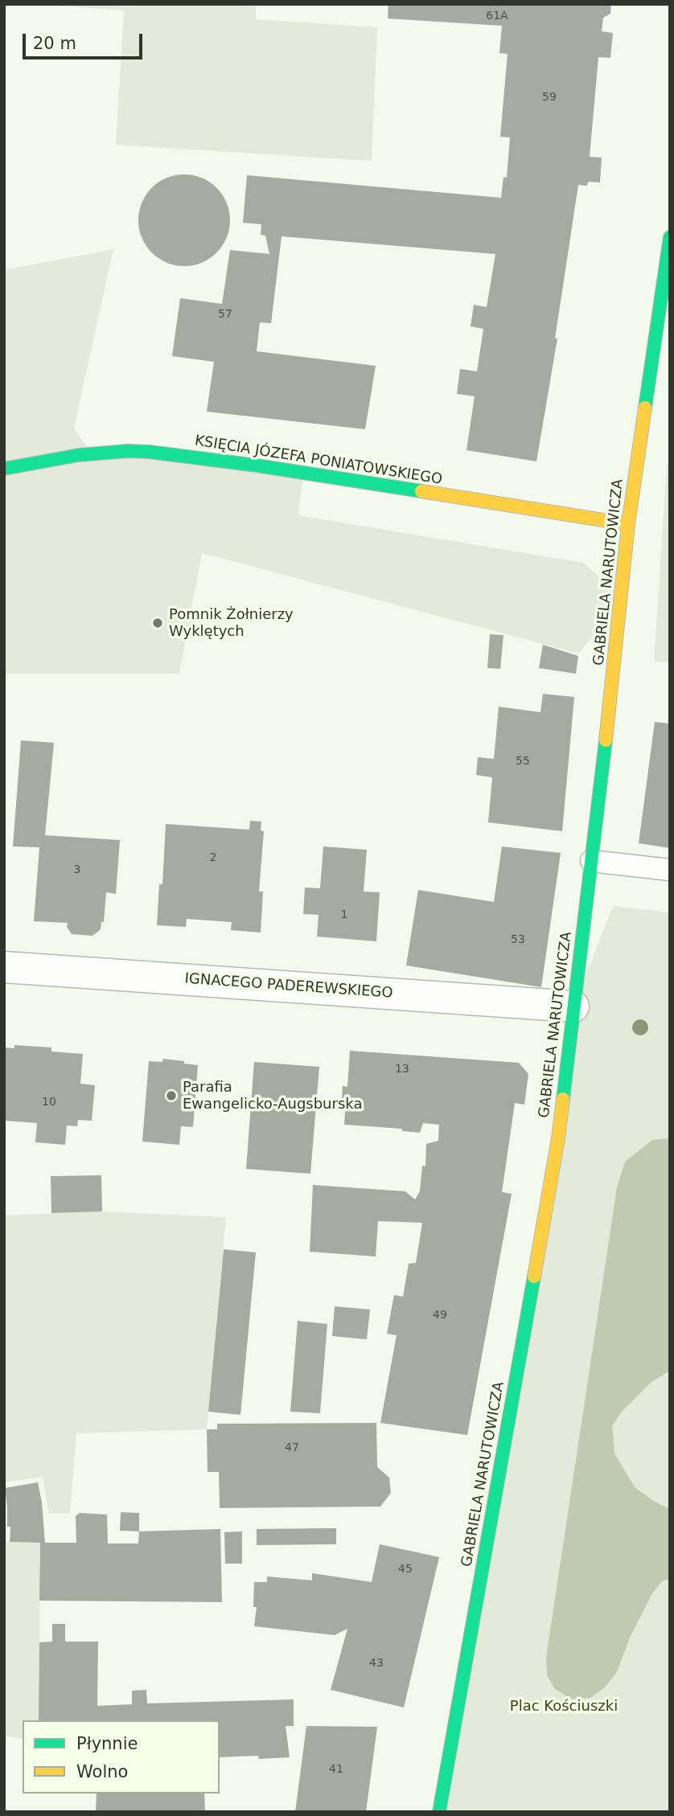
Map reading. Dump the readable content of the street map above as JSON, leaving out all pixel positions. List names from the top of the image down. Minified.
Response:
{"streets":{"street":["KSIĘCIA JÓZEFA PONIATOWSKIEGO","GABRIELA NARUTOWICZA","IGNACEGO PADEREWSKIEGO"]},"crossings":[["KSIĘCIA JÓZEFA PONIATOWSKIEGO","GABRIELA NARUTOWICZA"],["GABRIELA NARUTOWICZA","IGNACEGO PADEREWSKIEGO"]],"parks":["Plac Kościuszki"],"places":["Pomnik Żołnierzy Wyklętych","Parafia Ewangelicko-Augsburska"],"house_numbers":["61A","59","57","55","2","3","1","53","13","10","49","47","45","43","41"],"legend":["Płynnie","Wolno"],"scale_bar":"20 m"}
